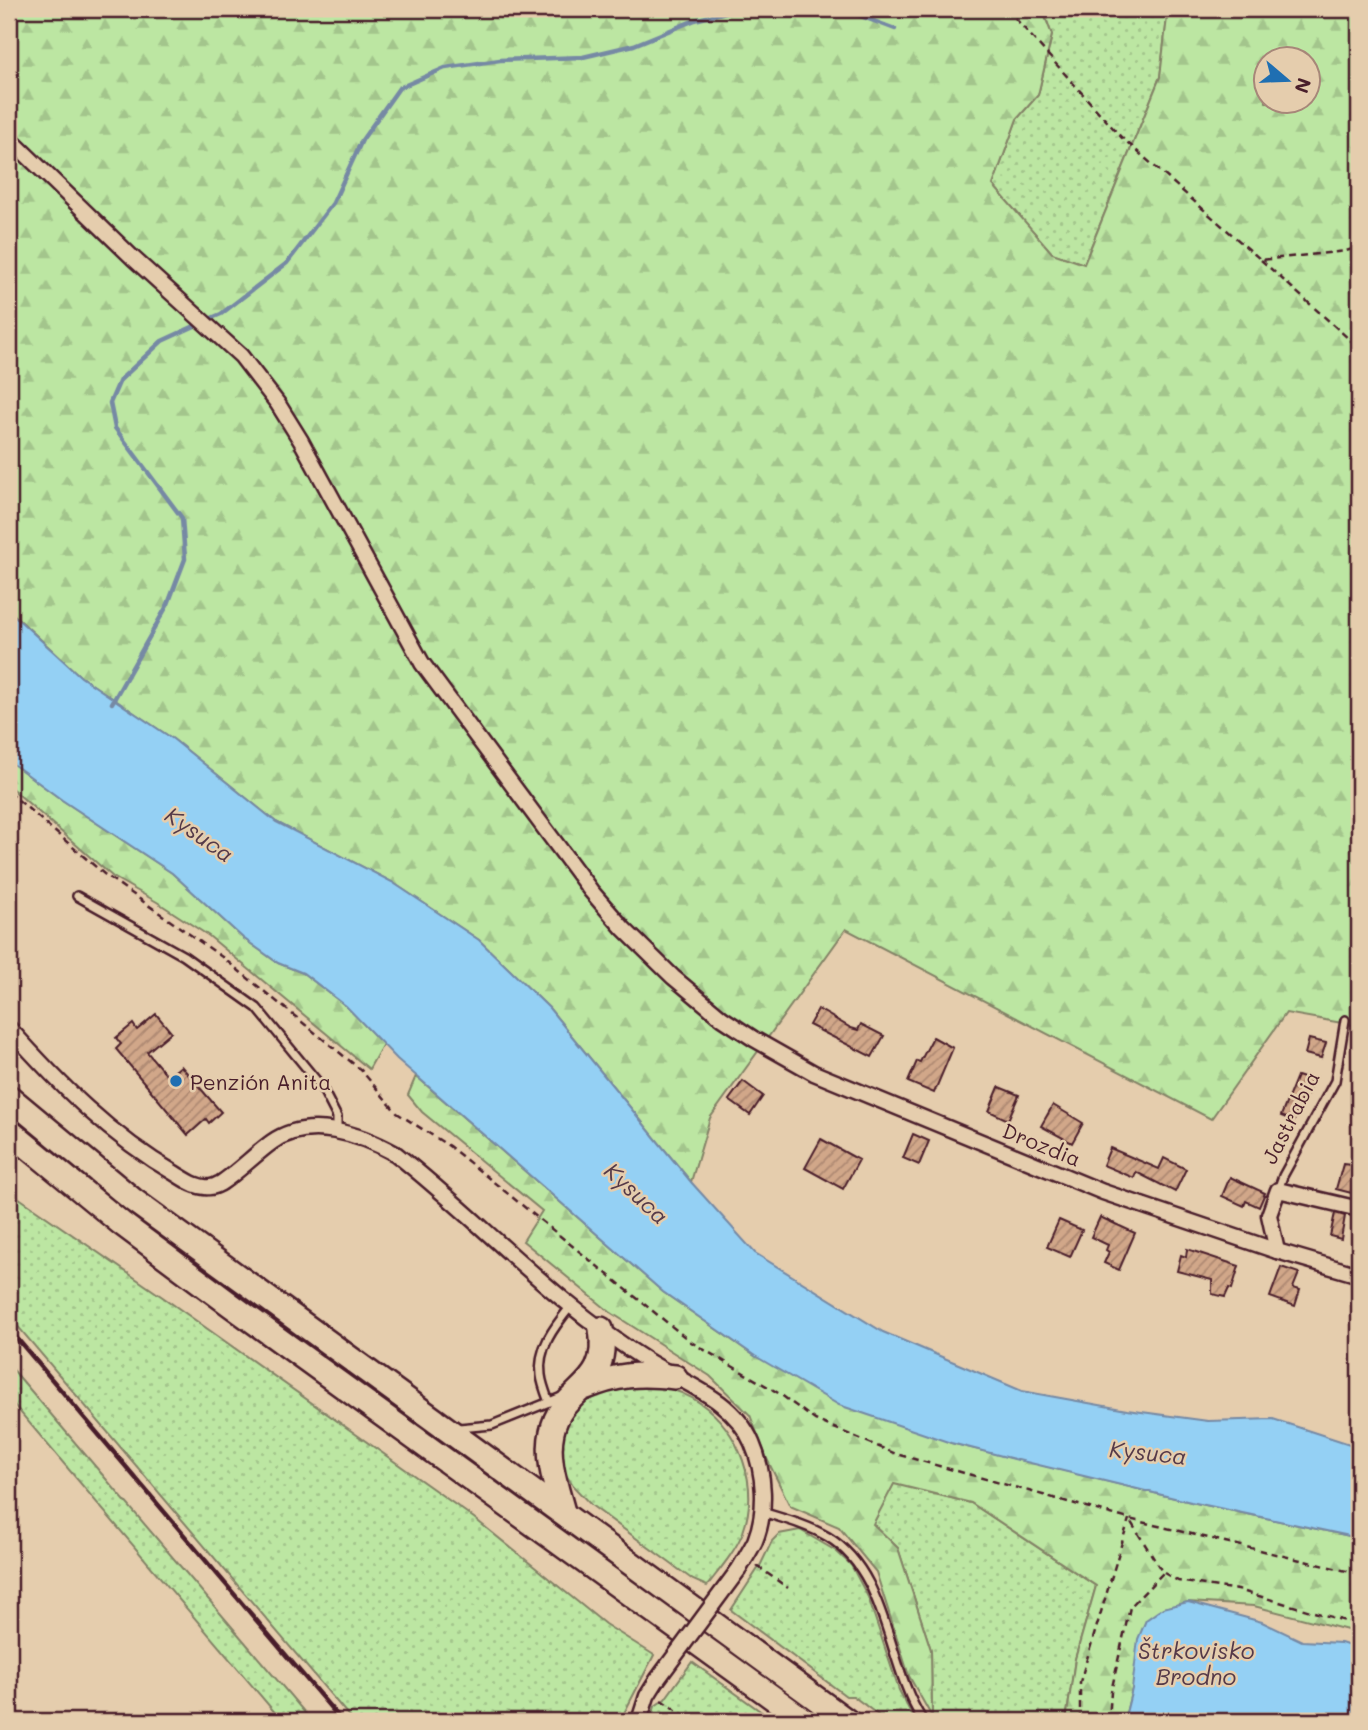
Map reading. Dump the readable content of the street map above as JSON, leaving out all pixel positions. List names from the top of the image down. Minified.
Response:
{"streets":{"street":["Jastrabia","Drozdia"]},"crossings":[["Jastrabia","Drozdia"]],"water":["Kysuca","Štrkovisko Brodno"],"places":["Penzión Anita"],"north":"right"}
